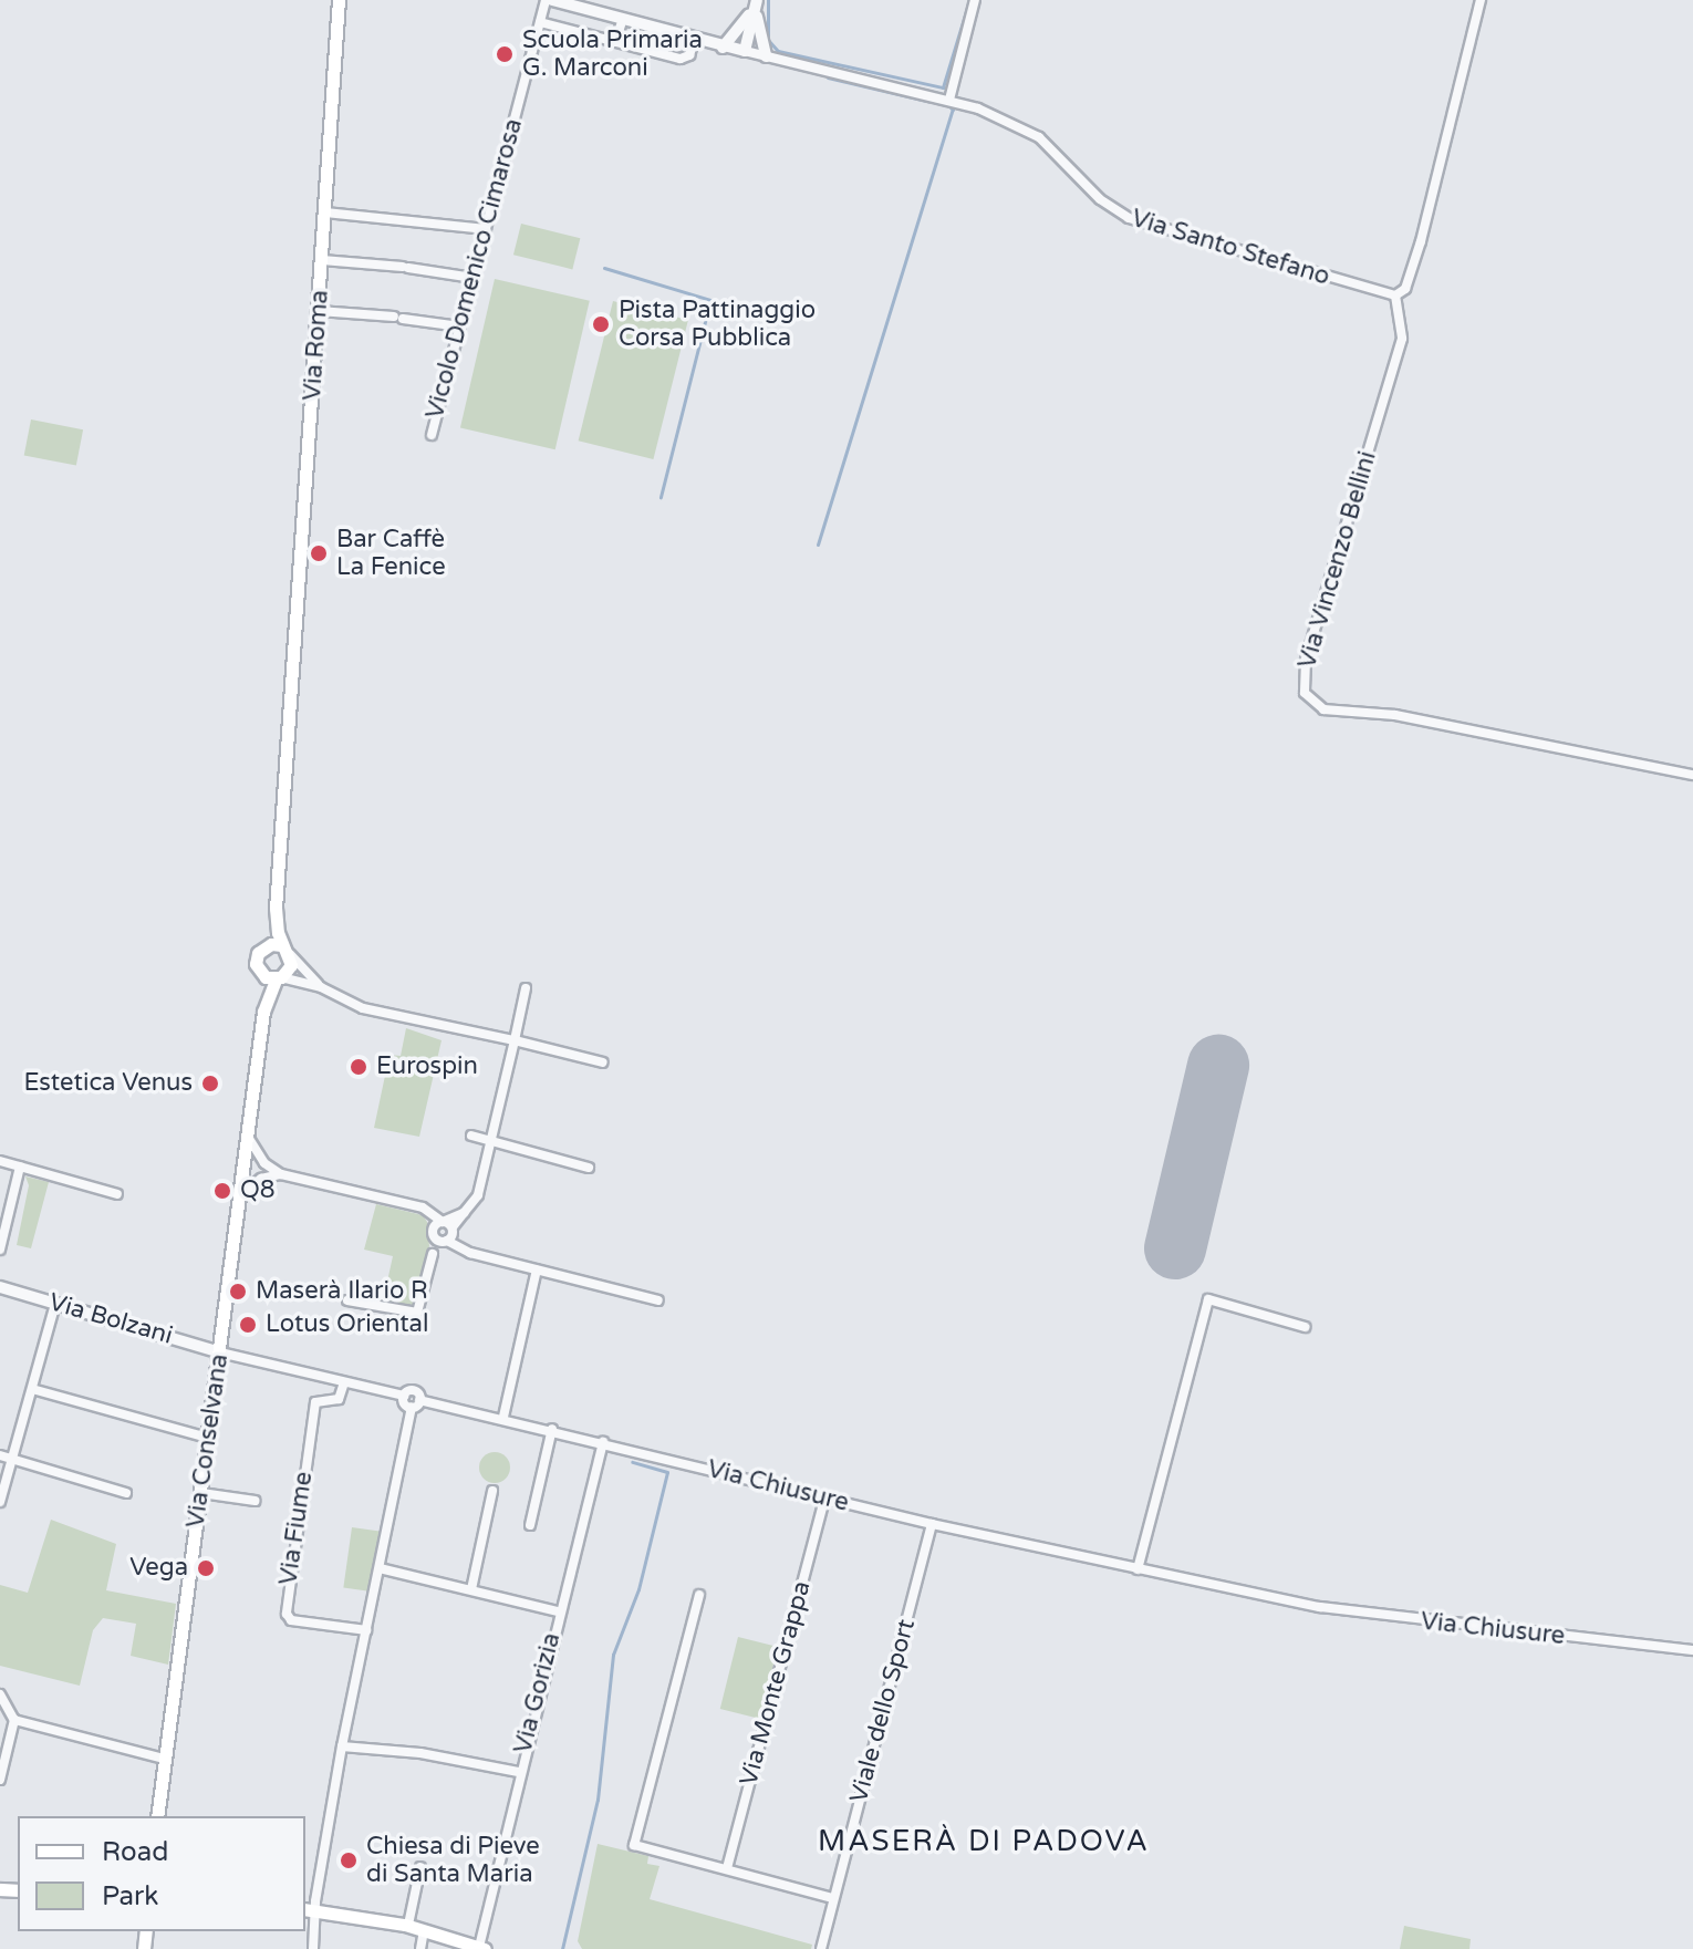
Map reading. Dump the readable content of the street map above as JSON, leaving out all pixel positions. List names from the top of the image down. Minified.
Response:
{"streets":{"main road":["Via Roma","Via Conselvana"],"street":["Via Santo Stefano","Vicolo Domenico Cimarosa","Via Vincenzo Bellini","Via Bolzani","Via Chiusure","Via Fiume","Via Monte Grappa","Via Gorizia","Viale dello Sport"]},"crossings":[["Via Santo Stefano","Vicolo Domenico Cimarosa"],["Via Santo Stefano","Via Vincenzo Bellini"],["Via Bolzani","Via Conselvana"],["Via Bolzani","Via Chiusure"],["Via Conselvana","Via Chiusure"],["Via Chiusure","Via Fiume"],["Via Chiusure","Via Monte Grappa"],["Via Chiusure","Via Gorizia"],["Via Chiusure","Viale dello Sport"]],"districts":["MASERÀ DI PADOVA"],"places":["Scuola Primaria G. Marconi","Pista Pattinaggio Corsa Pubblica","Bar Caffè La Fenice","Eurospin","Estetica Venus","Q8","Maserà Ilario R","Lotus Oriental","Vega","Chiesa di Pieve di Santa Maria"],"legend":["Road","Park"]}
